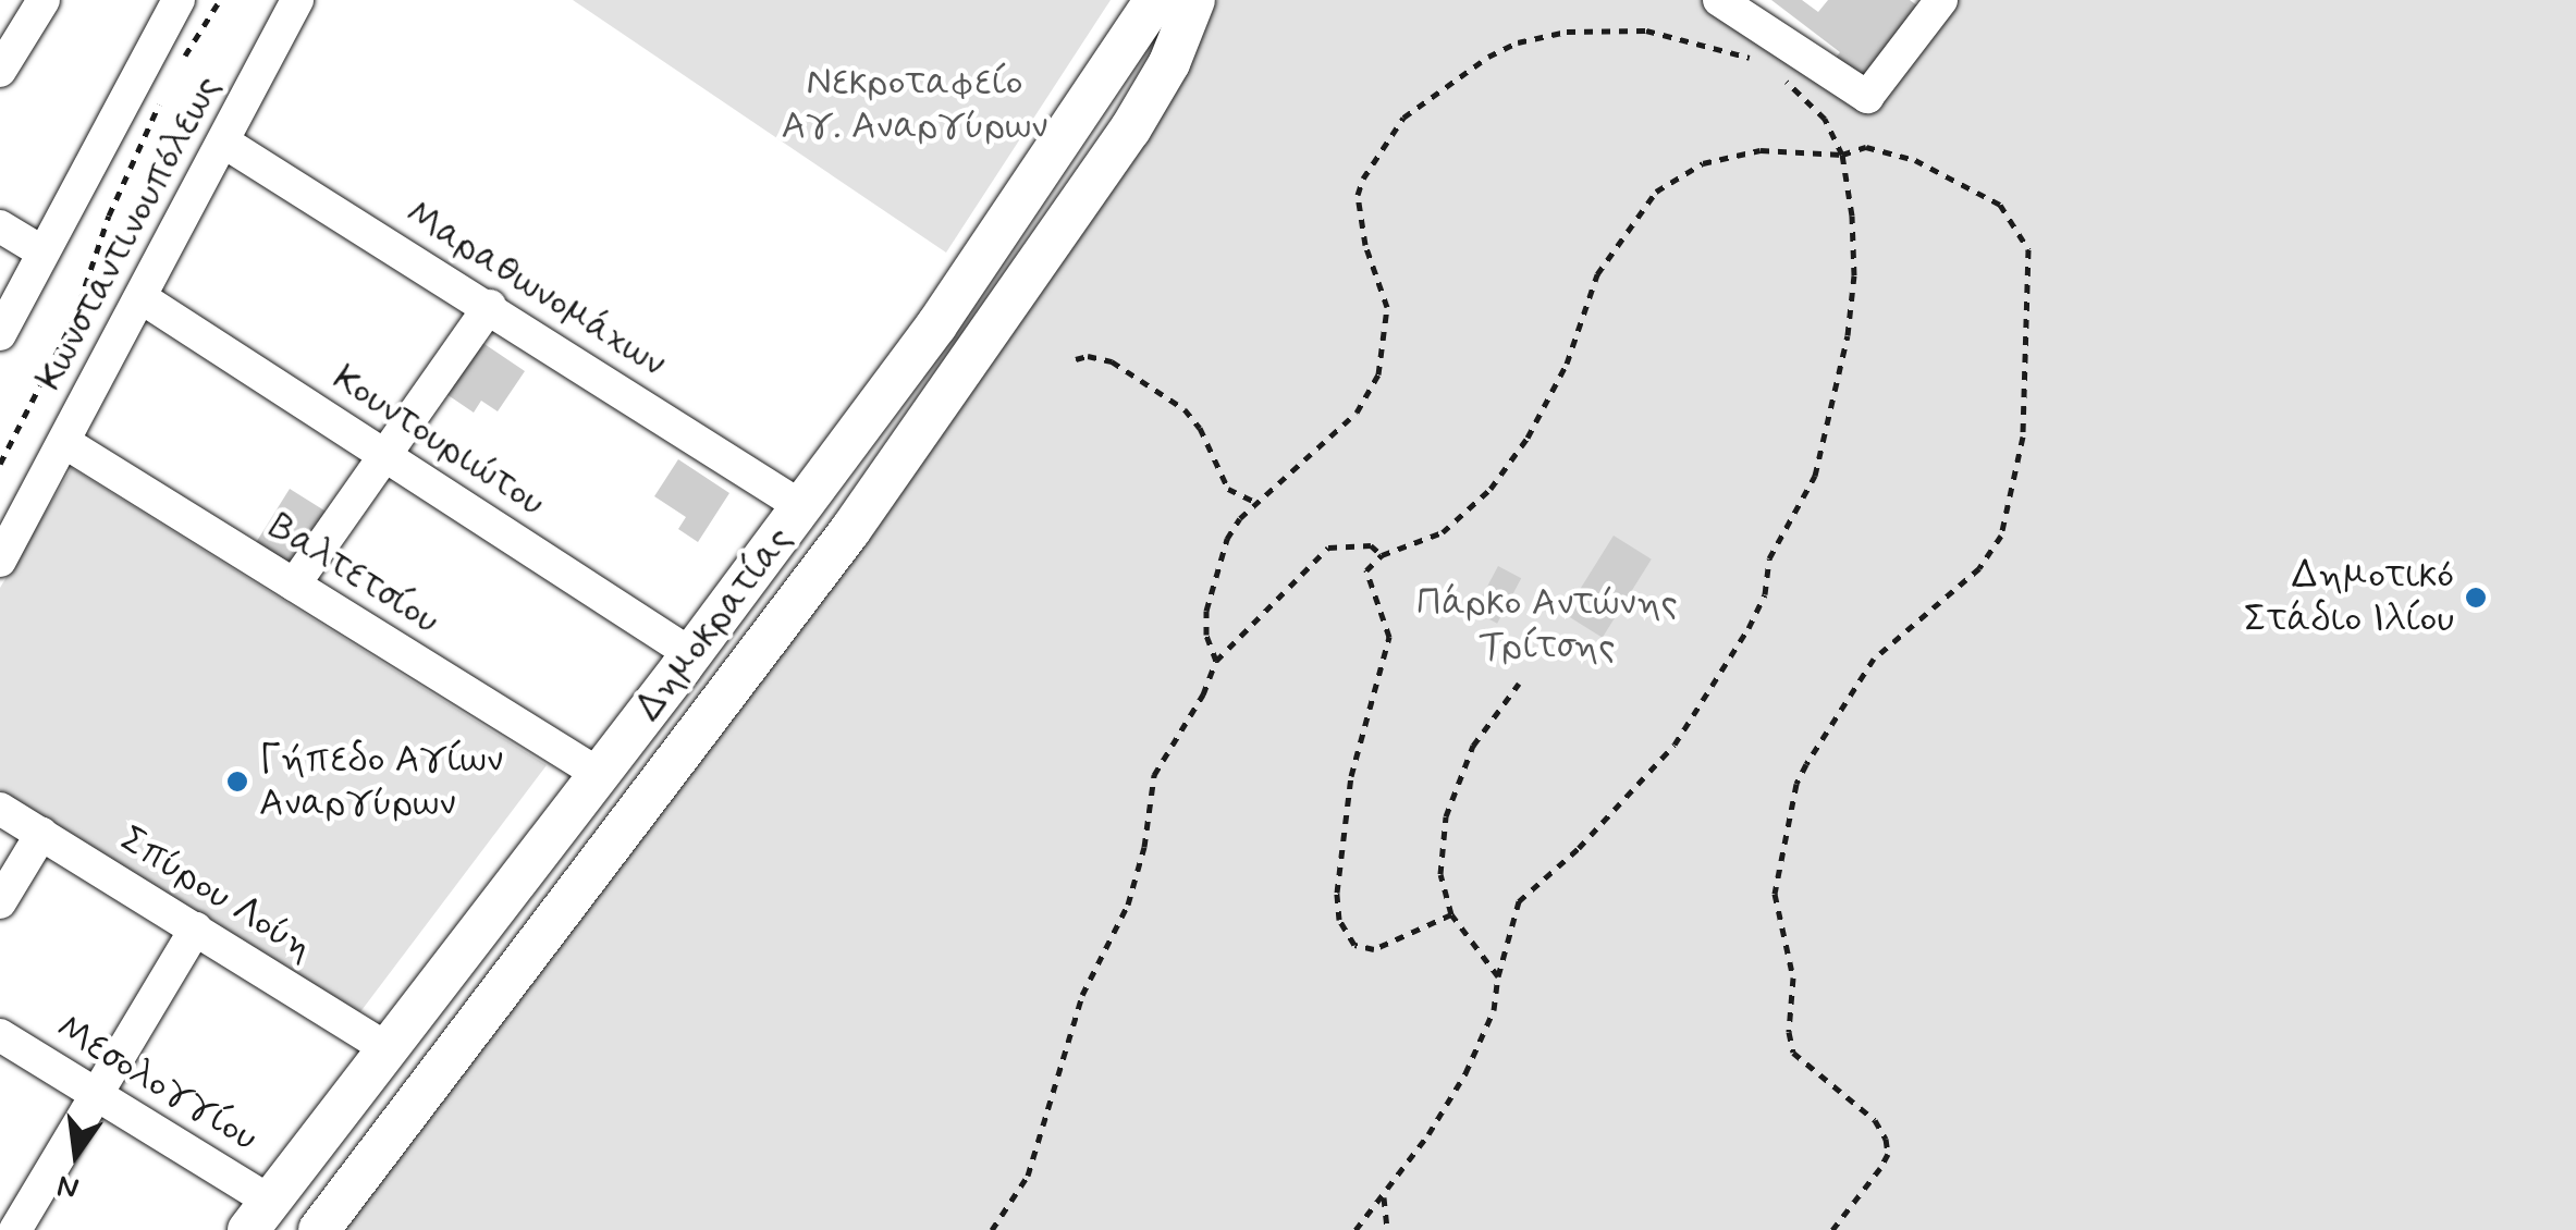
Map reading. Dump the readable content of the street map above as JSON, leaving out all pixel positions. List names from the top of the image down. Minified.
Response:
{"streets":{"main road":["Δημοκρατίας"],"street":["Κωνσταντινουπόλεως","Μαραθωνομάχων","Κουντουριώτου","Βαλτετσίου","Σπύρου Λούη","Μεσολογγίου"]},"crossings":[["Κωνσταντινουπόλεως","Μαραθωνομάχων"],["Κωνσταντινουπόλεως","Κουντουριώτου"],["Κωνσταντινουπόλεως","Βαλτετσίου"],["Μαραθωνομάχων","Δημοκρατίας"],["Κουντουριώτου","Δημοκρατίας"],["Βαλτετσίου","Δημοκρατίας"],["Δημοκρατίας","Σπύρου Λούη"],["Δημοκρατίας","Μεσολογγίου"]],"parks":["Νεκροταφείο Αγ. Αναργύρων","Πάρκο Αντώνης Τρίτσης"],"places":["Δημοτικό Στάδιο Ιλίου","Γήπεδο Αγίων Αναργύρων"],"north":"bottom"}
